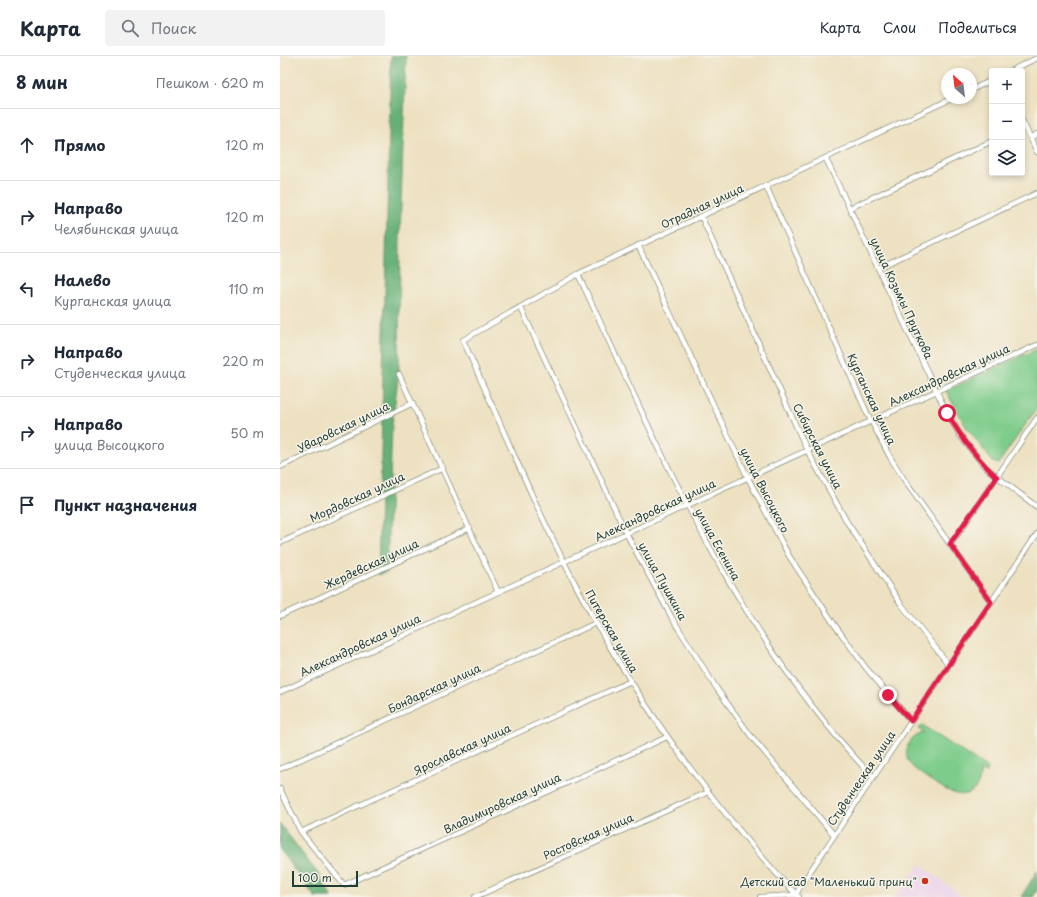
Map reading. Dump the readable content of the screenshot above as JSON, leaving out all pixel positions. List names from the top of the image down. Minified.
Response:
{"streets":{"street":["Отрадная улица","улица Козьмы Пруткова","Александровская улица","Курганская улица","Уваровская улица","Сибирская улица","улица Высоцкого","Мордовская улица","улица Есенина","Жердевская улица","улица Пушкина","Питерская улица","Бондарская улица","Ярославская улица","Студенческая улица","Владимировская улица","Ростовская улица"]},"crossings":[["Отрадная улица","улица Козьмы Пруткова"],["Отрадная улица","Курганская улица"],["Отрадная улица","Сибирская улица"],["Отрадная улица","улица Высоцкого"],["Отрадная улица","улица Есенина"],["Отрадная улица","улица Пушкина"],["Отрадная улица","Питерская улица"],["улица Козьмы Пруткова","Александровская улица"],["Александровская улица","Курганская улица"],["Александровская улица","Сибирская улица"],["Александровская улица","улица Высоцкого"],["Александровская улица","улица Есенина"],["Александровская улица","улица Пушкина"],["Александровская улица","Питерская улица"],["Курганская улица","Студенческая улица"],["Сибирская улица","Студенческая улица"],["улица Высоцкого","Студенческая улица"],["улица Есенина","Студенческая улица"],["улица Пушкина","Студенческая улица"],["Питерская улица","Бондарская улица"],["Питерская улица","Ярославская улица"],["Питерская улица","Студенческая улица"],["Питерская улица","Владимировская улица"],["Питерская улица","Ростовская улица"],["Ярославская улица","Владимировская улица"]],"places":["Детский сад \"Маленький принц\""],"scale_bar":"100 m","north":"top left","page":{"header":"Карта","search":"Поиск","nav":["Карта","Слои","Поделиться"],"heading":["8 мин","Пешком · 620 m"],"map_buttons":["+","−"],"list":[["Прямо","120 m"],["Направо","Челябинская улица","120 m"],["Налево","Курганская улица","110 m"],["Направо","Студенческая улица","220 m"],["Направо","улица Высоцкого","50 m"],"Пункт назначения"],"scale":"100 m"}}
